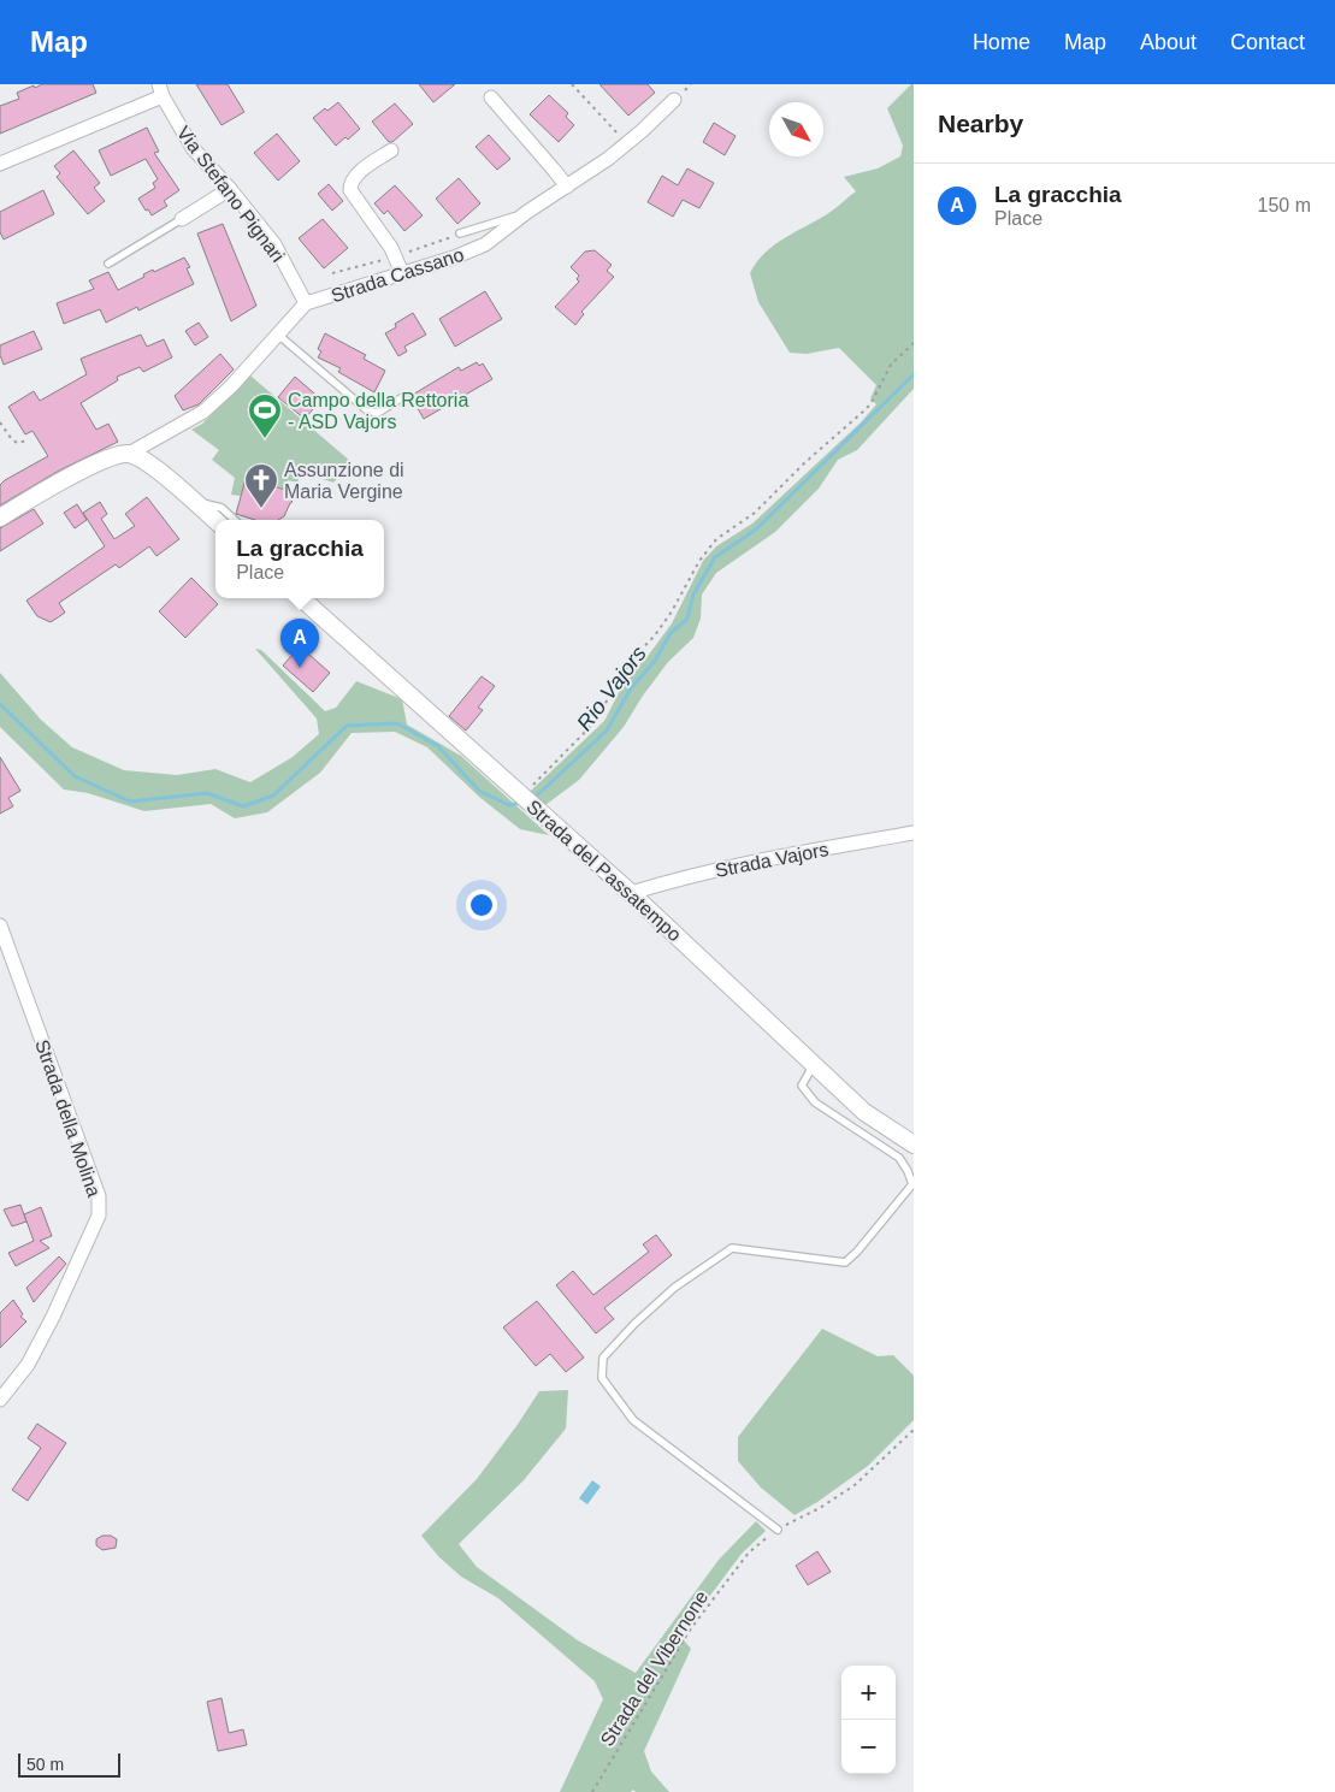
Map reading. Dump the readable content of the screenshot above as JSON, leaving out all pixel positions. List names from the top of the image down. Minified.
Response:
{"streets":{"street":["Via Stefano Pignari","Strada Cassano","Strada Vajors","Strada del Passatempo","Strada della Molina"],"path":["Strada del Vibernone"]},"crossings":[["Via Stefano Pignari","Strada Cassano"],["Strada Vajors","Strada del Passatempo"]],"water":["Rio Vajors"],"places":{"sports":["Campo della Rettoria - ASD Vajors"],"church":["Assunzione di Maria Vergine"]},"scale_bar":"50 m","north":"bottom right","page":{"header":"Map","nav":["Home","Map","About","Contact"],"heading":"Nearby","list":[{"mark":"A","name":"La gracchia","note":"Place","value":"150 m"}],"popup":["La gracchia","Place"],"pins":"A","map_buttons":["+","−"],"scale":"50 m"}}
